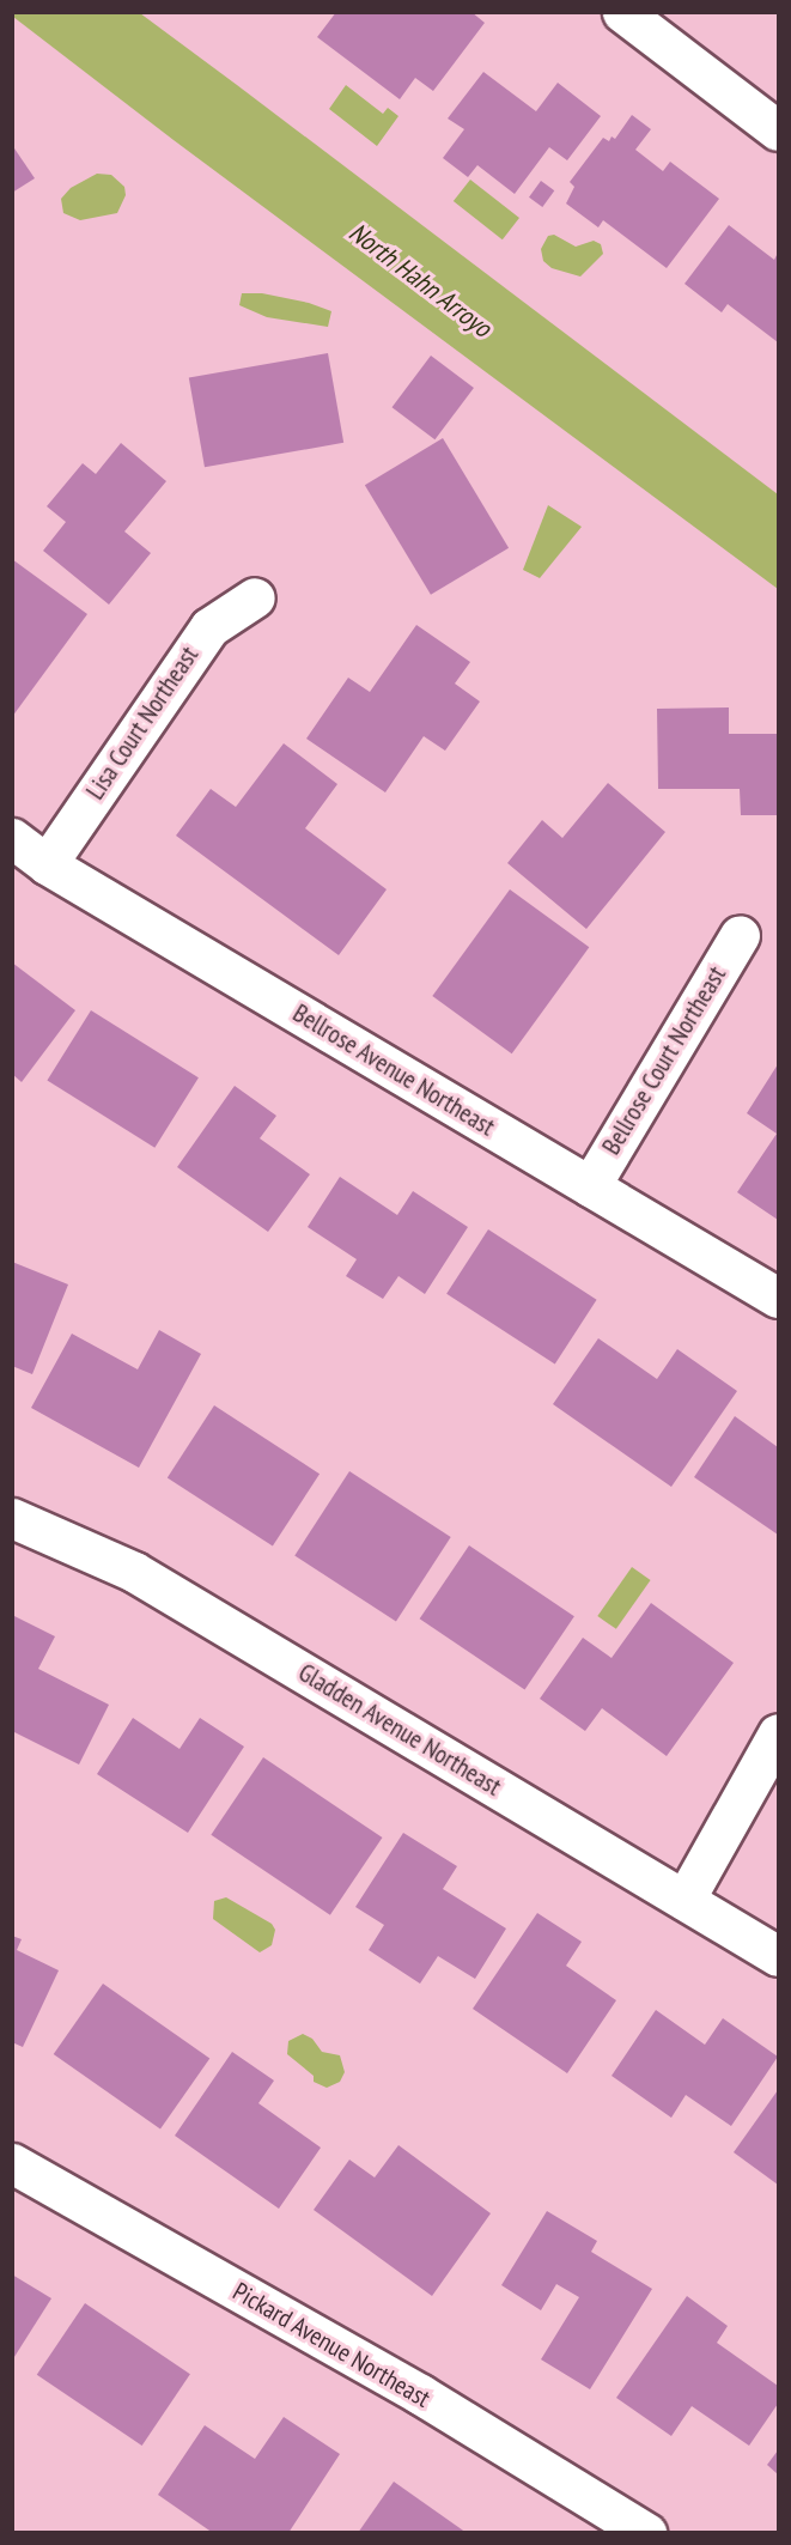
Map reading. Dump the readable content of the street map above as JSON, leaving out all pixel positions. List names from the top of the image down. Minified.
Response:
{"streets":{"street":["Lisa Court Northeast","Bellrose Court Northeast","Bellrose Avenue Northeast","Gladden Avenue Northeast","Pickard Avenue Northeast"]},"crossings":[["Lisa Court Northeast","Bellrose Avenue Northeast"],["Bellrose Court Northeast","Bellrose Avenue Northeast"]],"water":["North Hahn Arroyo"]}
